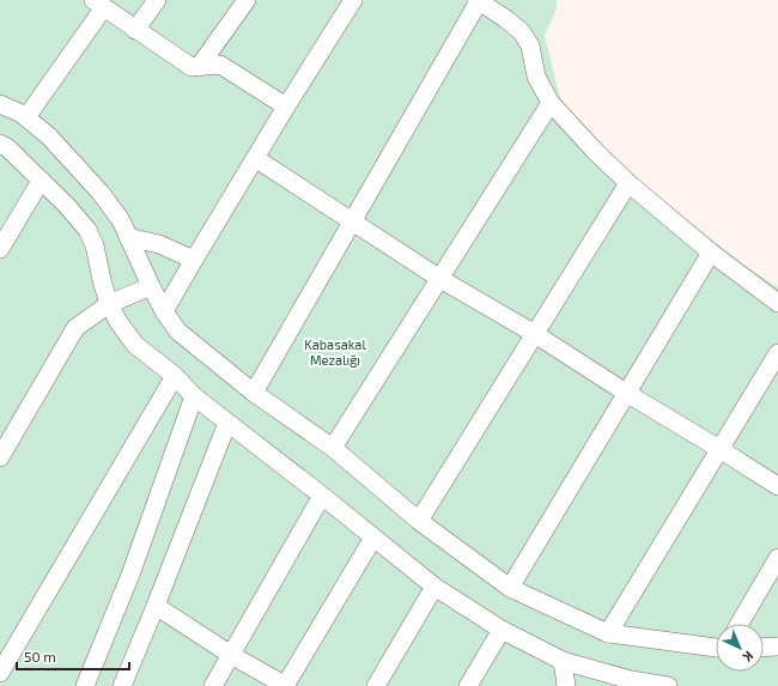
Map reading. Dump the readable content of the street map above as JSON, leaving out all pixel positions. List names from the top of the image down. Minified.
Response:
{"parks":["Kabasakal Mezalığı"],"scale_bar":"50 m","north":"bottom right"}
